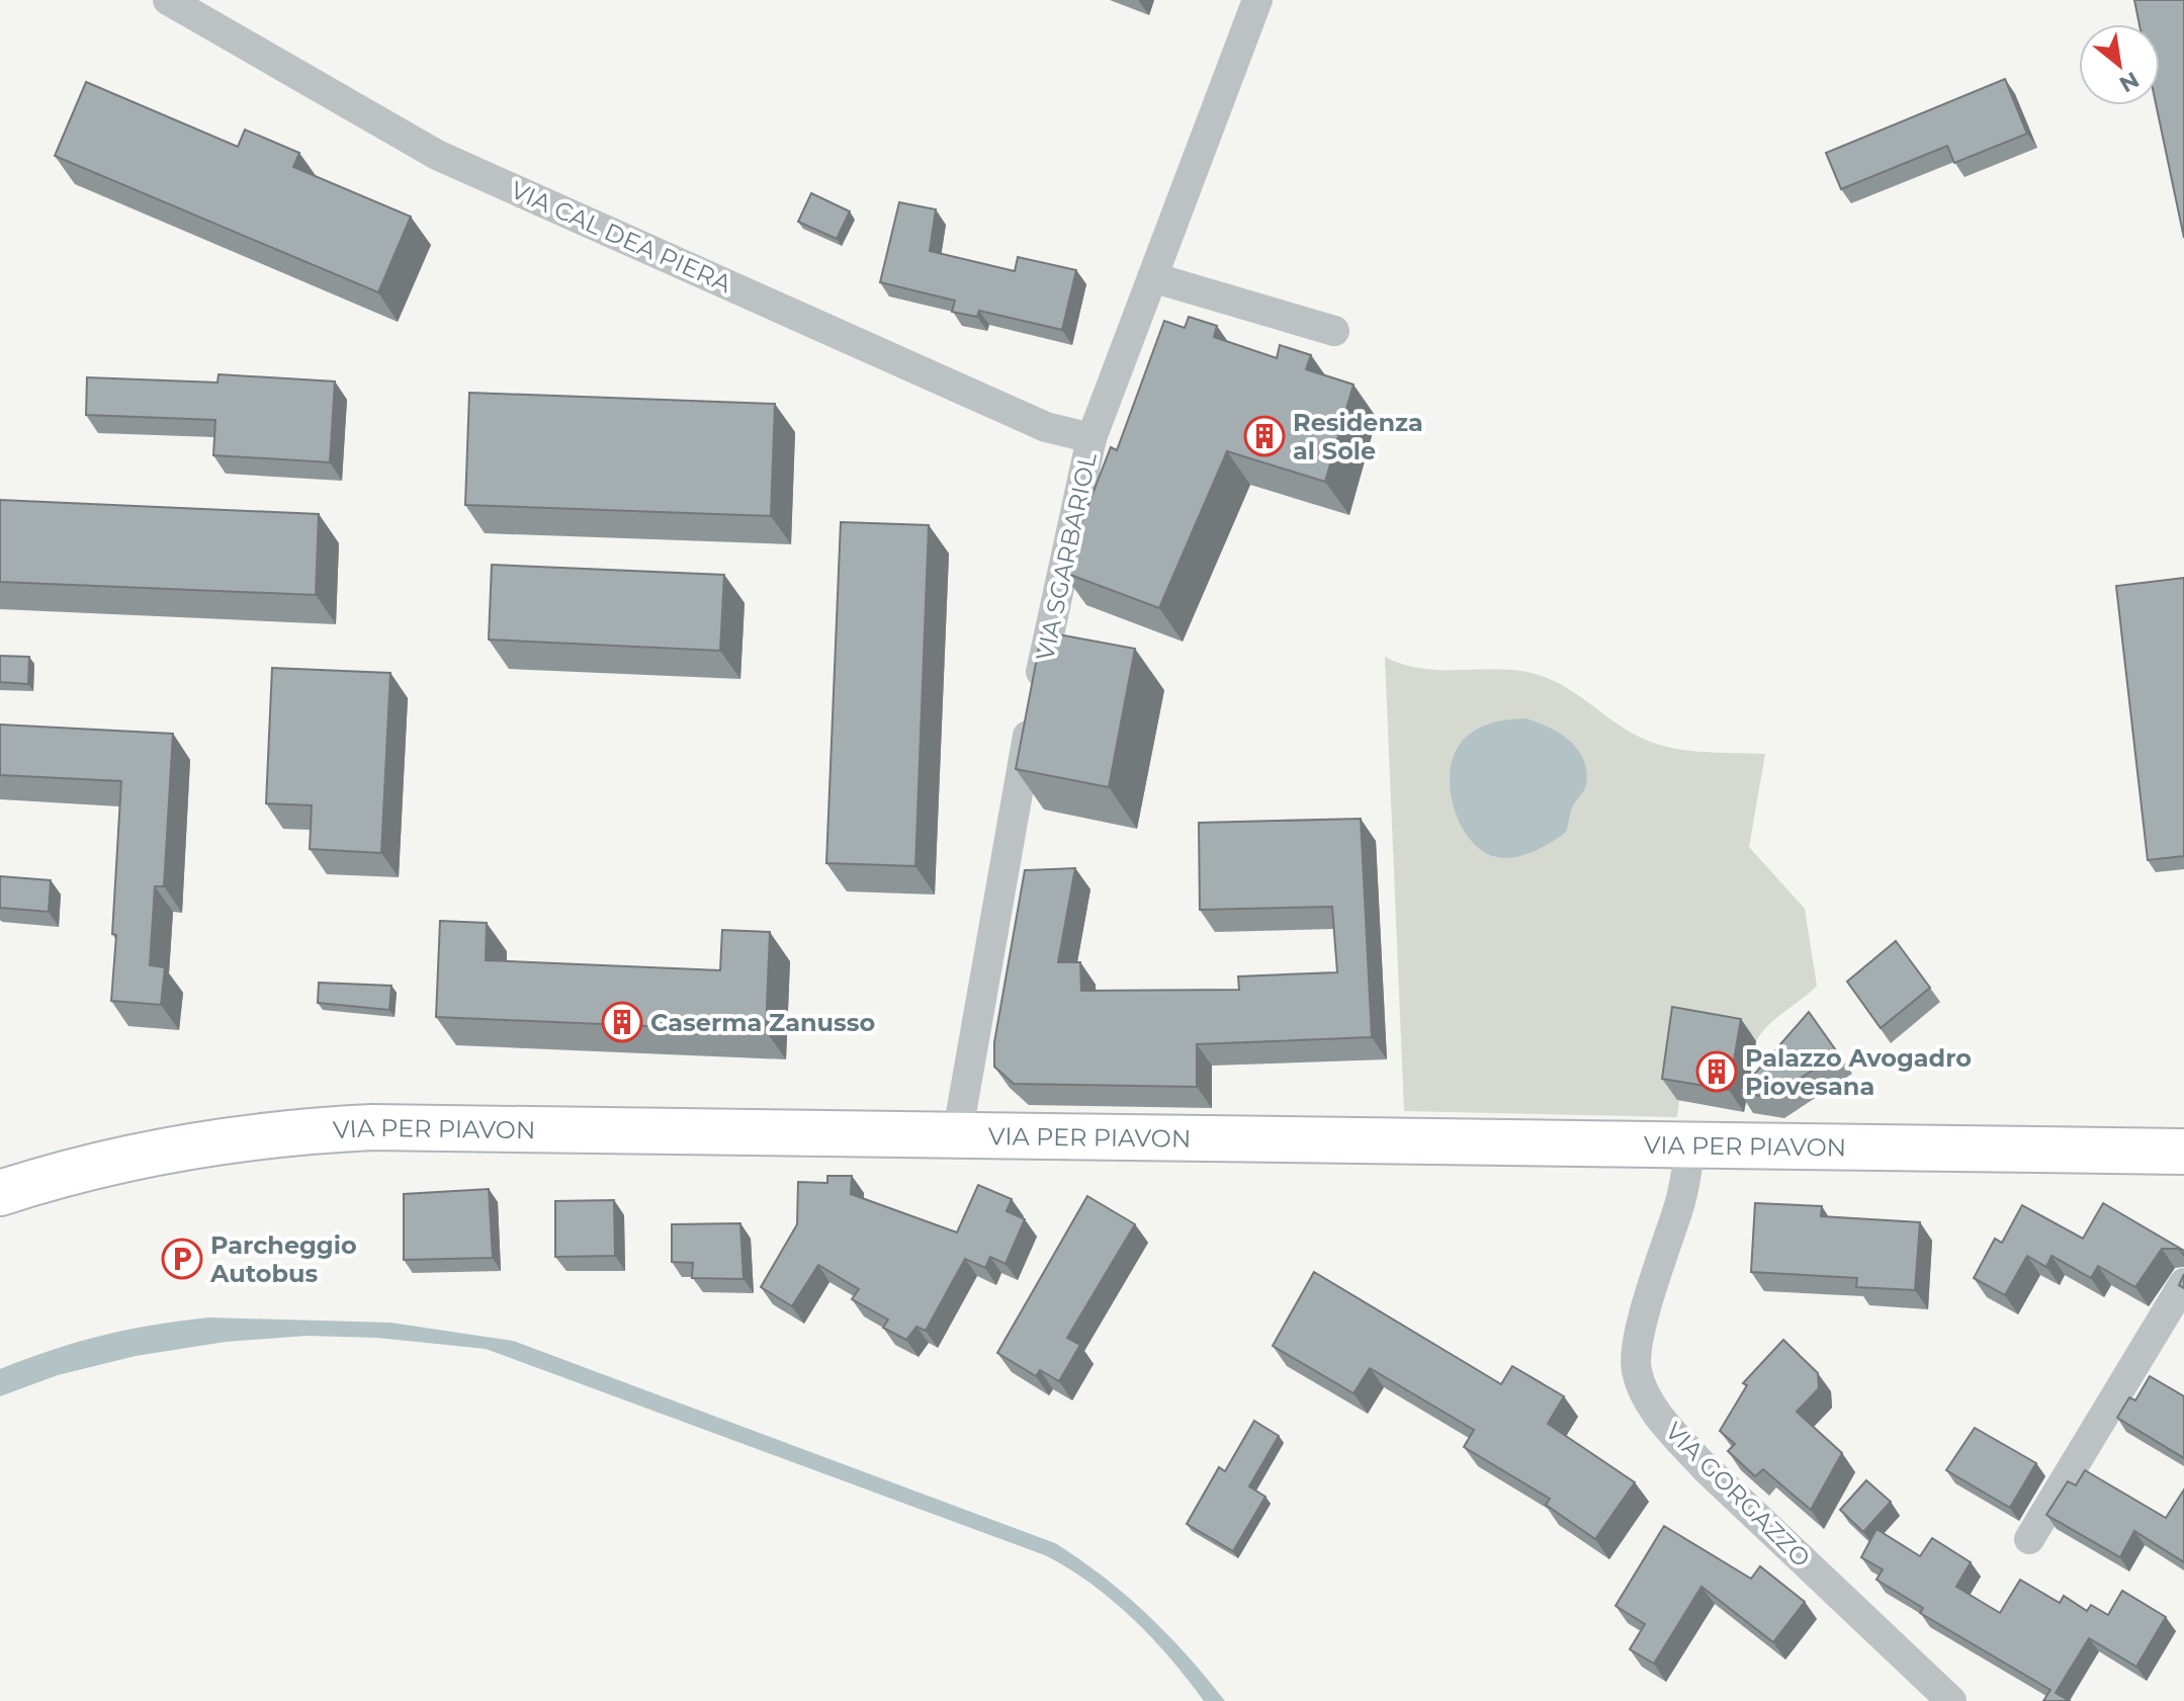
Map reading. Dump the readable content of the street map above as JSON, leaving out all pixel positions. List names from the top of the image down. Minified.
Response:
{"streets":{"street":["VIA CAL DEA PIERA","VIA SGARBARIOL","VIA PER PIAVON","VIA GORGAZZO"]},"crossings":[["VIA CAL DEA PIERA","VIA SGARBARIOL"],["VIA SGARBARIOL","VIA PER PIAVON"],["VIA PER PIAVON","VIA GORGAZZO"]],"places":{"building":["Residenza al Sole","Caserma Zanusso","Palazzo Avogadro Piovesana"],"parking":["Parcheggio Autobus"]},"north":"bottom right"}
